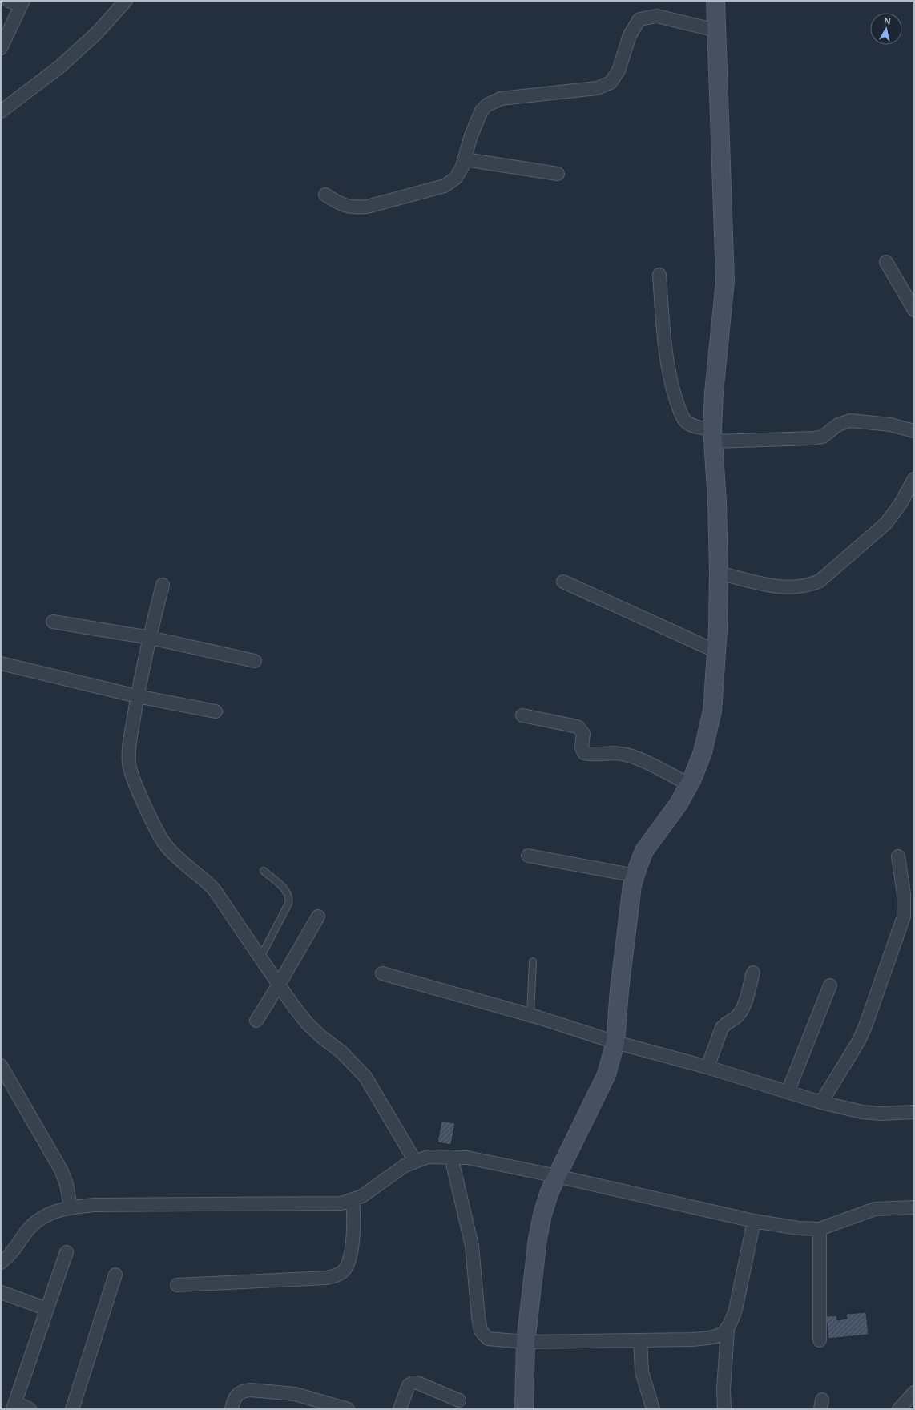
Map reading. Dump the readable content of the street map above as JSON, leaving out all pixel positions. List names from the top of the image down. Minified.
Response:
{"north":"top"}
